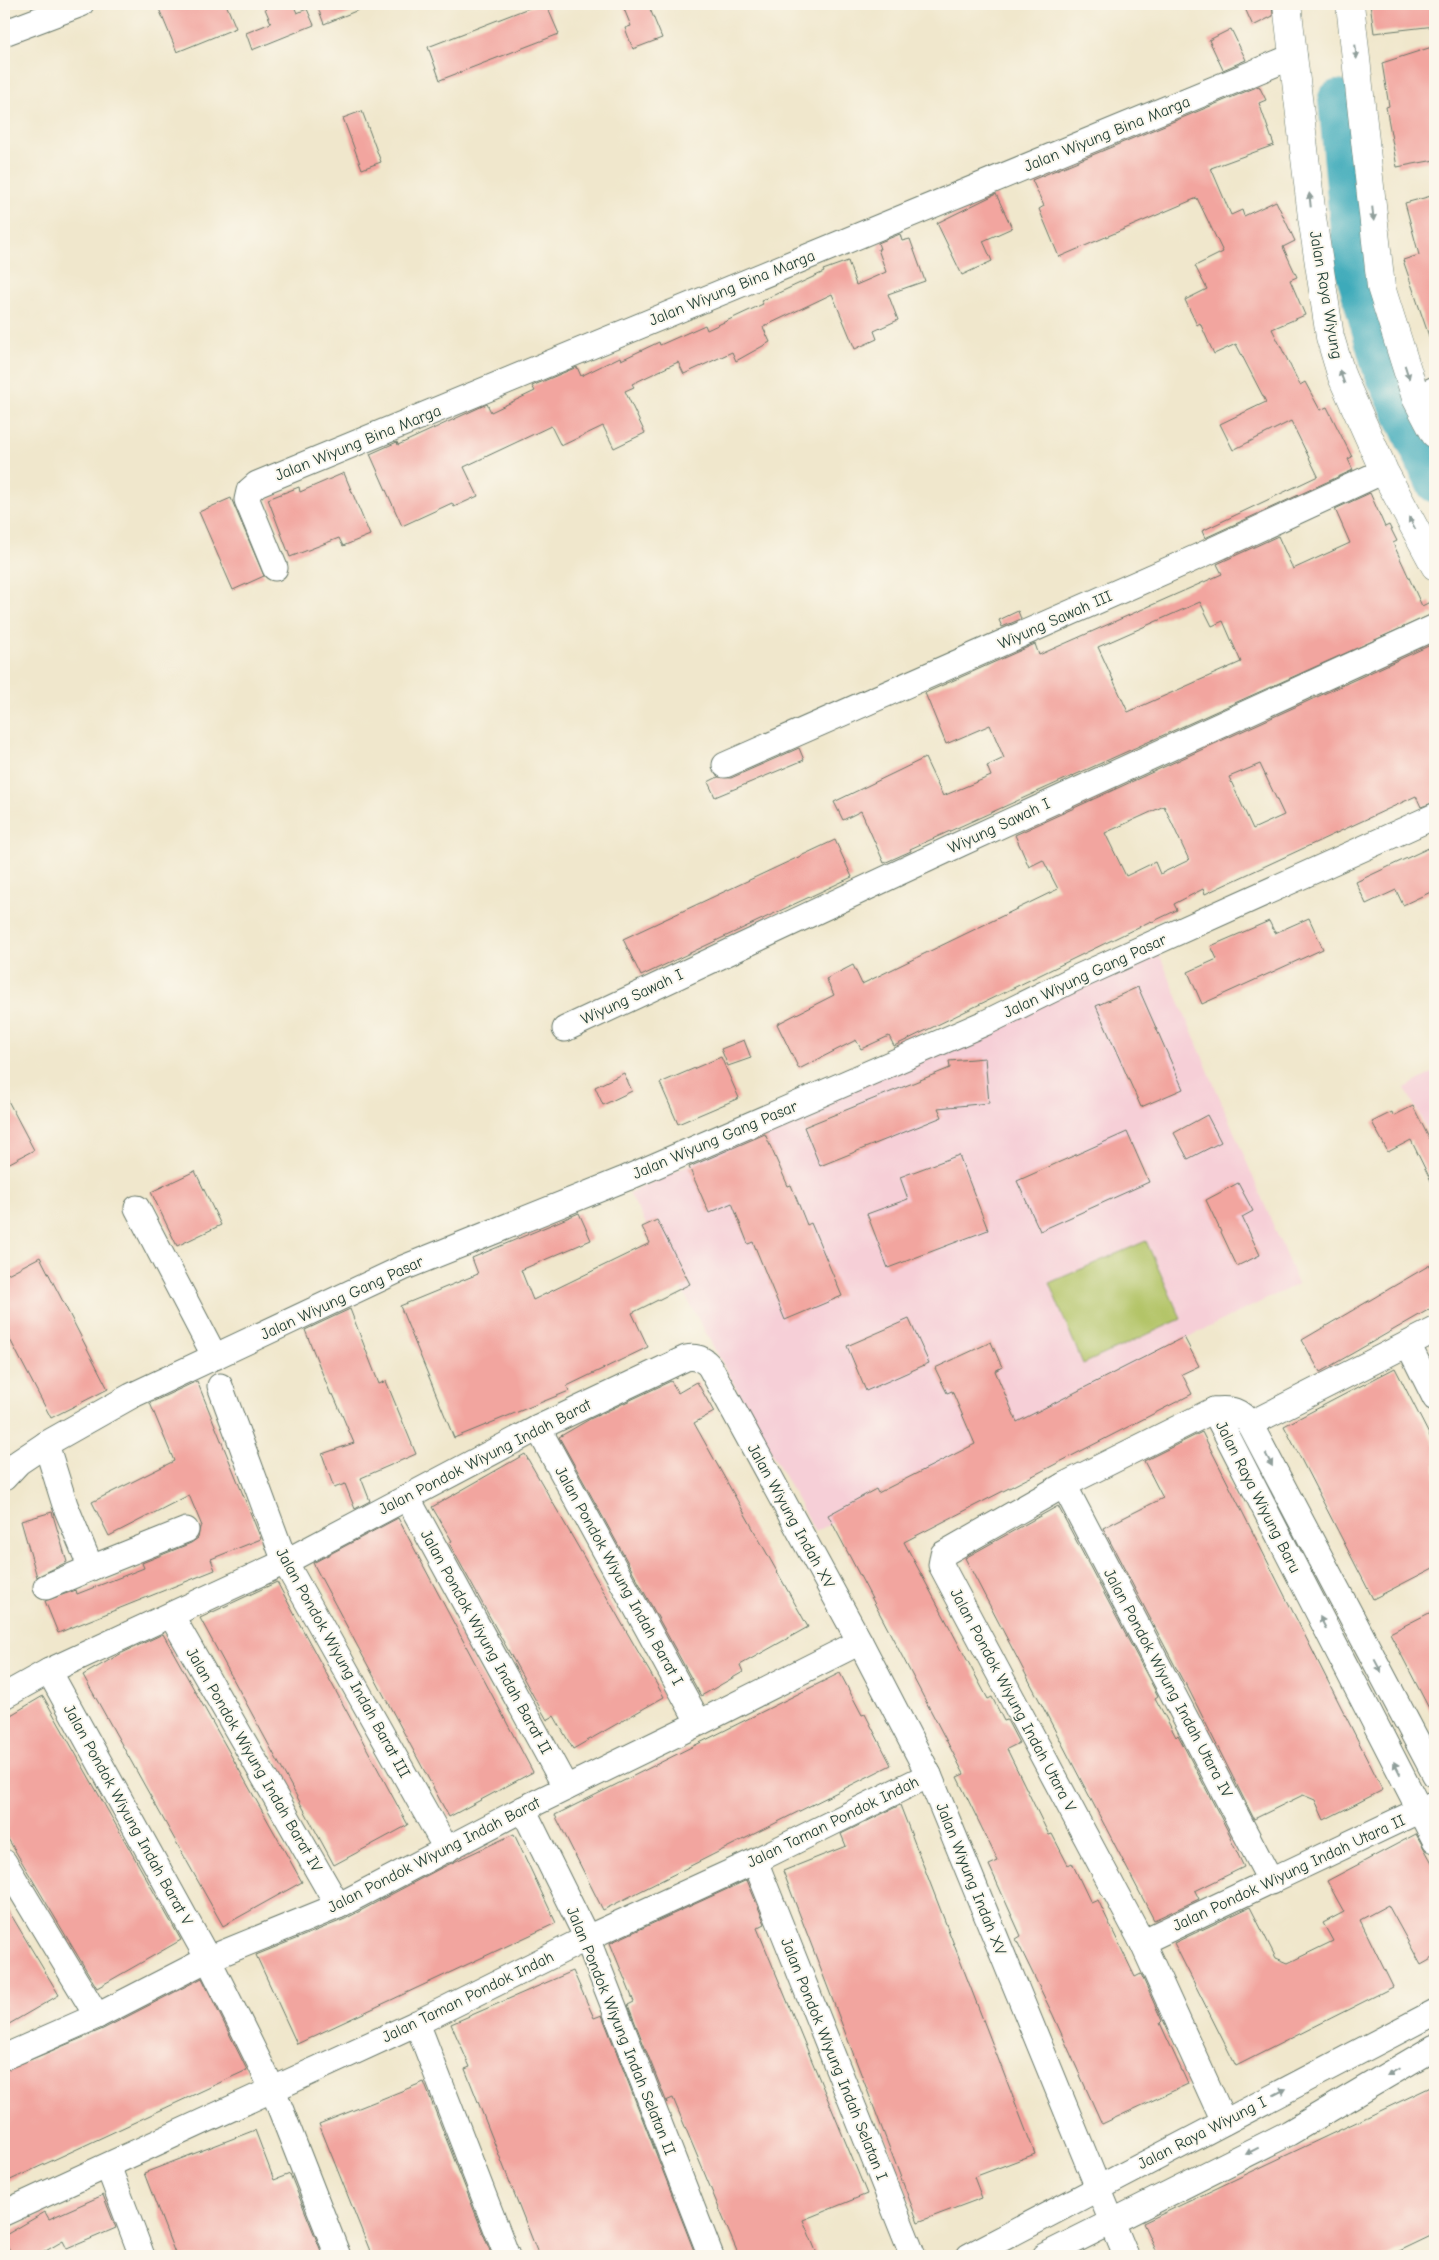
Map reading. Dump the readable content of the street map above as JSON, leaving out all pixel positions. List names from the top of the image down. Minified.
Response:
{"streets":{"main road":["Jalan Raya Wiyung"],"street":["Jalan Wiyung Bina Marga","Wiyung Sawah III","Wiyung Sawah I","Jalan Wiyung Gang Pasar","Jalan Pondok Wiyung Indah Barat","Jalan Raya Wiyung Baru","Jalan Wiyung Indah XV","Jalan Pondok Wiyung Indah Barat I","Jalan Pondok Wiyung Indah Barat II","Jalan Pondok Wiyung Indah Barat III","Jalan Pondok Wiyung Indah Utara IV","Jalan Pondok Wiyung Indah Utara V","Jalan Pondok Wiyung Indah Barat IV","Jalan Pondok Wiyung Indah Barat V","Jalan Taman Pondok Indah","Jalan Pondok Wiyung Indah Utara II","Jalan Pondok Wiyung Indah Selatan II","Jalan Pondok Wiyung Indah Selatan I","Jalan Raya Wiyung I"]},"crossings":[["Jalan Wiyung Bina Marga","Jalan Raya Wiyung"],["Jalan Raya Wiyung","Wiyung Sawah III"],["Jalan Pondok Wiyung Indah Barat","Jalan Wiyung Indah XV"],["Jalan Pondok Wiyung Indah Barat","Jalan Pondok Wiyung Indah Barat I"],["Jalan Pondok Wiyung Indah Barat","Jalan Pondok Wiyung Indah Barat II"],["Jalan Pondok Wiyung Indah Barat","Jalan Pondok Wiyung Indah Barat III"],["Jalan Pondok Wiyung Indah Barat","Jalan Pondok Wiyung Indah Barat IV"],["Jalan Pondok Wiyung Indah Barat","Jalan Pondok Wiyung Indah Barat V"],["Jalan Pondok Wiyung Indah Barat","Jalan Pondok Wiyung Indah Selatan II"],["Jalan Raya Wiyung Baru","Jalan Pondok Wiyung Indah Utara V"],["Jalan Raya Wiyung Baru","Jalan Pondok Wiyung Indah Utara II"],["Jalan Wiyung Indah XV","Jalan Taman Pondok Indah"],["Jalan Wiyung Indah XV","Jalan Raya Wiyung I"],["Jalan Pondok Wiyung Indah Utara IV","Jalan Pondok Wiyung Indah Utara V"],["Jalan Pondok Wiyung Indah Utara IV","Jalan Pondok Wiyung Indah Utara II"],["Jalan Pondok Wiyung Indah Utara V","Jalan Pondok Wiyung Indah Utara II"],["Jalan Pondok Wiyung Indah Utara V","Jalan Raya Wiyung I"],["Jalan Pondok Wiyung Indah Barat V","Jalan Taman Pondok Indah"],["Jalan Taman Pondok Indah","Jalan Pondok Wiyung Indah Selatan II"],["Jalan Taman Pondok Indah","Jalan Pondok Wiyung Indah Selatan I"]]}
